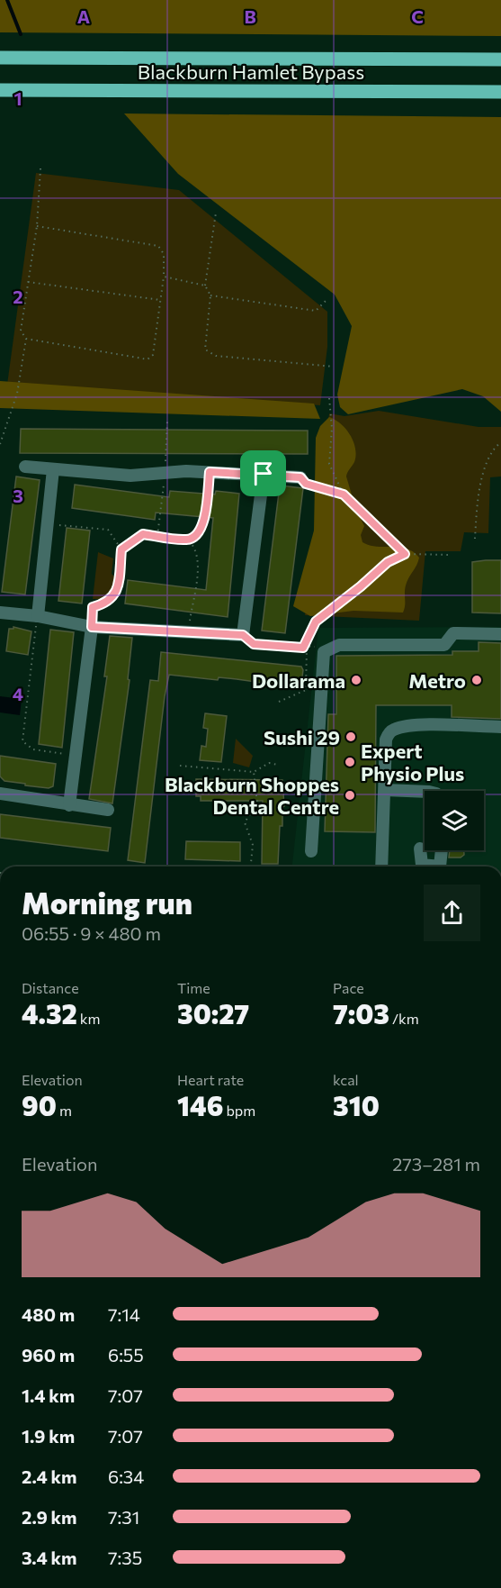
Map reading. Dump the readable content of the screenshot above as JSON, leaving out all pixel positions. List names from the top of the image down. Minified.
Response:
{"streets":{"main road":["Blackburn Hamlet Bypass"]},"places":["Dollarama","Metro","Sushi 29","Expert Physio Plus","Blackburn Shoppes Dental Centre"],"page":{"heading":["Morning run","06:55 · 9 × 480 m"],"stats":[["Distance","4.32 km"],["Time","30:27"],["Pace","7:03 /km"],["Elevation","90 m"],["Heart rate","146 bpm"],["kcal","310"]],"chart":["Elevation","273–281 m"],"list":[{"name":"480 m","note":"7:14"},{"name":"960 m","note":"6:55"},{"name":"1.4 km","note":"7:07"},{"name":"1.9 km","note":"7:07"},{"name":"2.4 km","note":"6:34"},{"name":"2.9 km","note":"7:31"},{"name":"3.4 km","note":"7:35"}]},"grid":{"columns":["A","B","C"],"rows":["1","2","3","4"]}}
